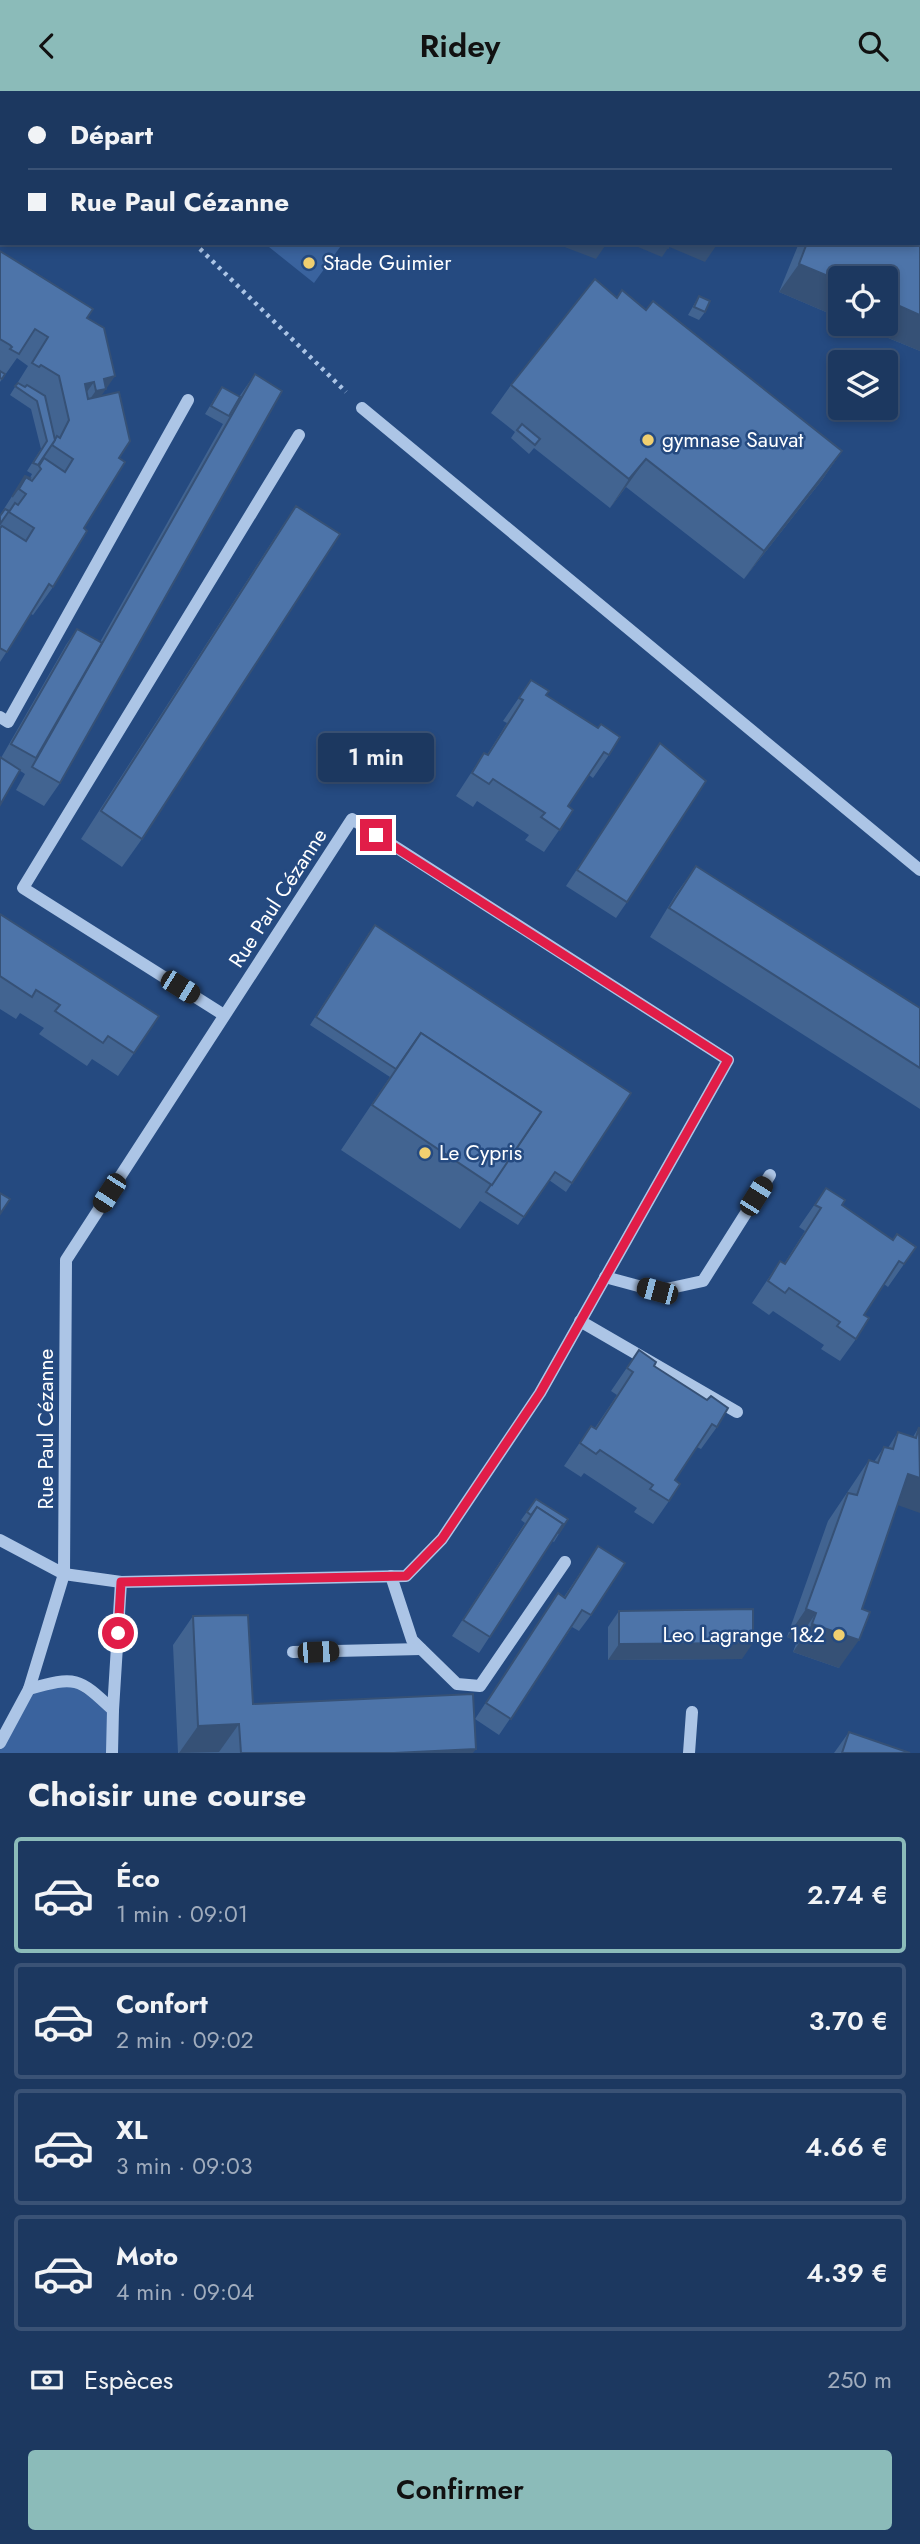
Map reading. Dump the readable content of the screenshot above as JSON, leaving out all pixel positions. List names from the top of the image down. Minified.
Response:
{"streets":{"street":["Rue Paul Cézanne"]},"places":["Stade Guimier","gymnase Sauvat","Le Cypris","Leo Lagrange 1&2"],"page":{"header":"Ridey","banner":["Départ","Rue Paul Cézanne"],"bubble":"1 min","heading":"Choisir une course","list":[{"name":"Éco","note":"1 min · 09:01","value":"2.74 €"},{"name":"Confort","note":"2 min · 09:02","value":"3.70 €"},{"name":"XL","note":"3 min · 09:03","value":"4.66 €"},{"name":"Moto","note":"4 min · 09:04","value":"4.39 €"}],"pay":["Espèces","250 m"],"buttons":"Confirmer"}}
